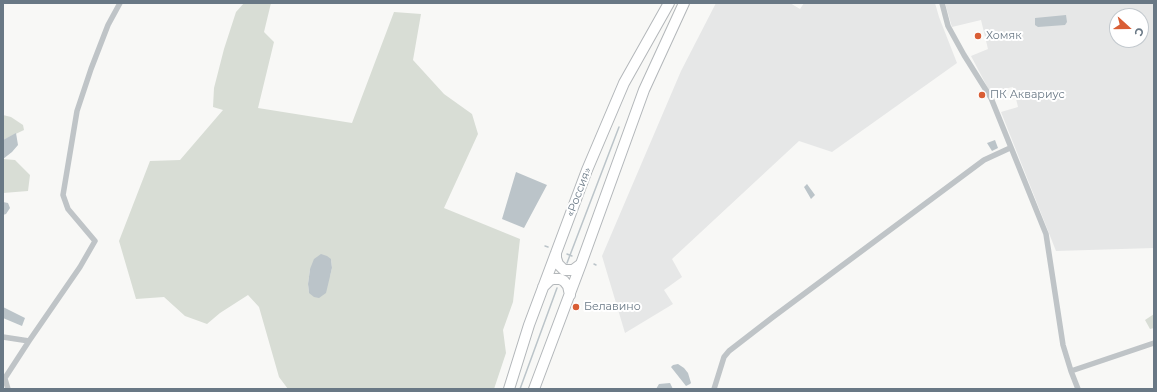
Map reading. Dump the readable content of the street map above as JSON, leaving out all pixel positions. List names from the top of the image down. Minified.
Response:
{"streets":{"highway":["«Россия»"]},"places":["Хомяк","ПК Аквариус","Белавино"],"north":"right"}
